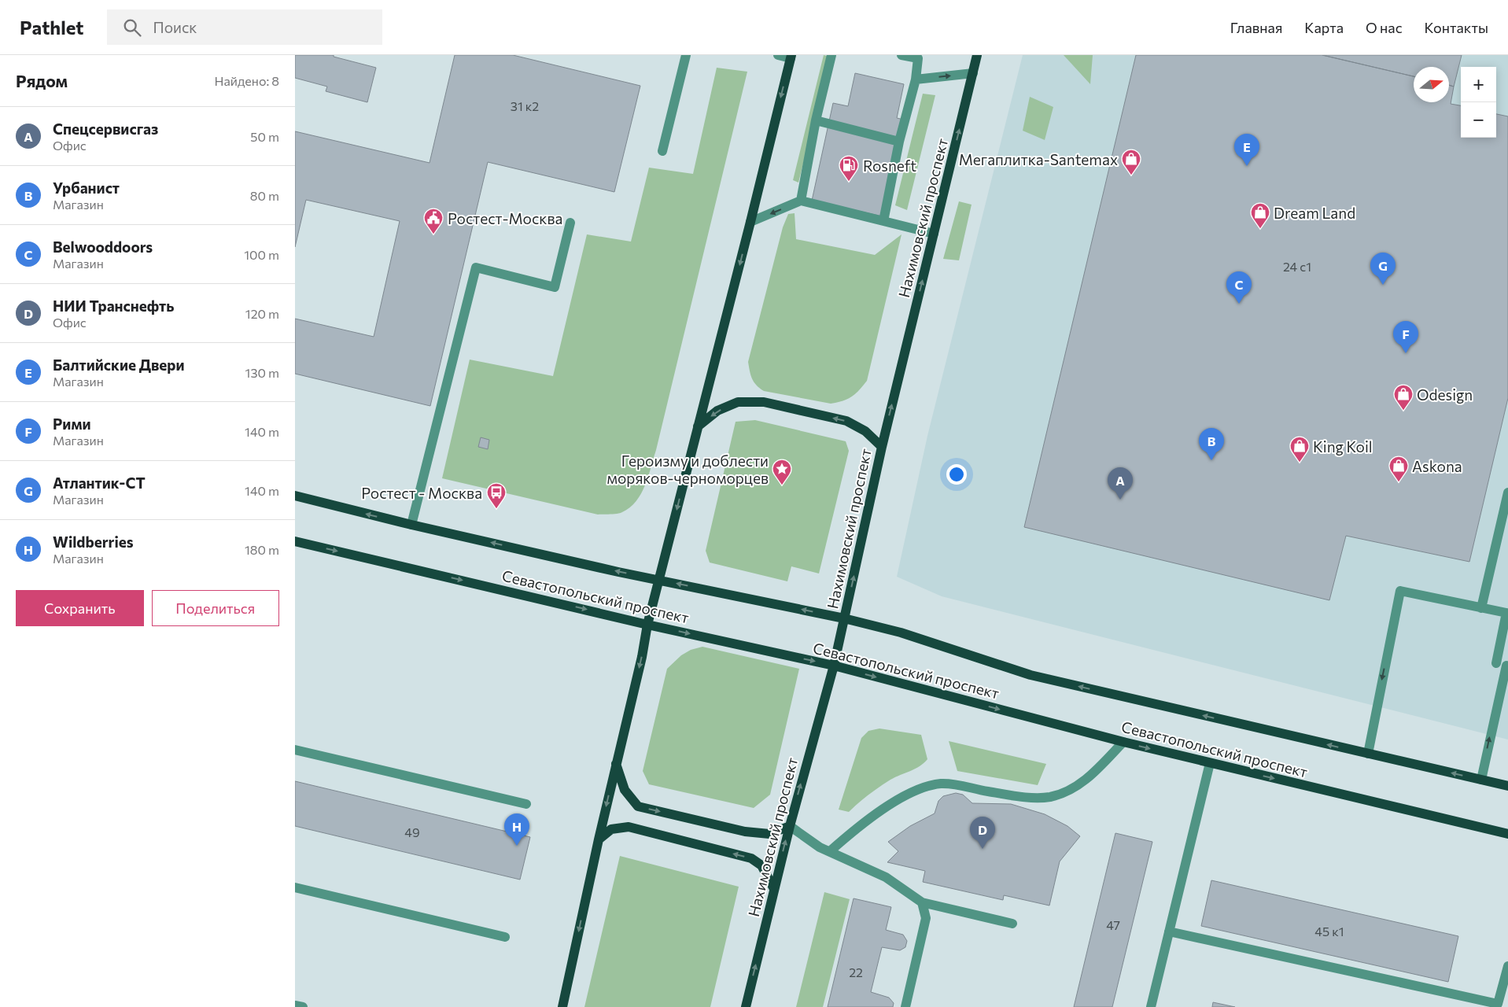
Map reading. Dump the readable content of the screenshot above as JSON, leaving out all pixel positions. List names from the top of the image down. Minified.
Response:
{"streets":{"main road":["Нахимовский проспект","Севастопольский проспект"]},"crossings":[["Нахимовский проспект","Севастопольский проспект"]],"one_way":["Нахимовский проспект"],"places":{"shop":["Мегаплитка-Santemax","Dream Land","Odesign","King Koil","Askona"],"fuel station":["Rosneft"],"public building":["Ростест-Москва"],"place":["Героизму и доблести моряков-черноморцев"],"bus stop":["Ростест - Москва"]},"house_numbers":["31 к2","24 с1","49","47","45 к1","22"],"north":"right","page":{"header":"Pathlet","search":"Поиск","nav":["Главная","Карта","О нас","Контакты"],"heading":["Рядом","Найдено: 8"],"map_buttons":["+","−"],"list":[{"mark":"A","name":"Спецсервисгаз","note":"Офис","value":"50 m"},{"mark":"B","name":"Урбанист","note":"Магазин","value":"80 m"},{"mark":"C","name":"Belwooddoors","note":"Магазин","value":"100 m"},{"mark":"D","name":"НИИ Транснефть","note":"Офис","value":"120 m"},{"mark":"E","name":"Балтийские Двери","note":"Магазин","value":"130 m"},{"mark":"F","name":"Рими","note":"Магазин","value":"140 m"},{"mark":"G","name":"Атлантик-СТ","note":"Магазин","value":"140 m"},{"mark":"H","name":"Wildberries","note":"Магазин","value":"180 m"}],"pins":["E","G","C","F","B","A","H","D"],"buttons":["Сохранить","Поделиться"]}}
